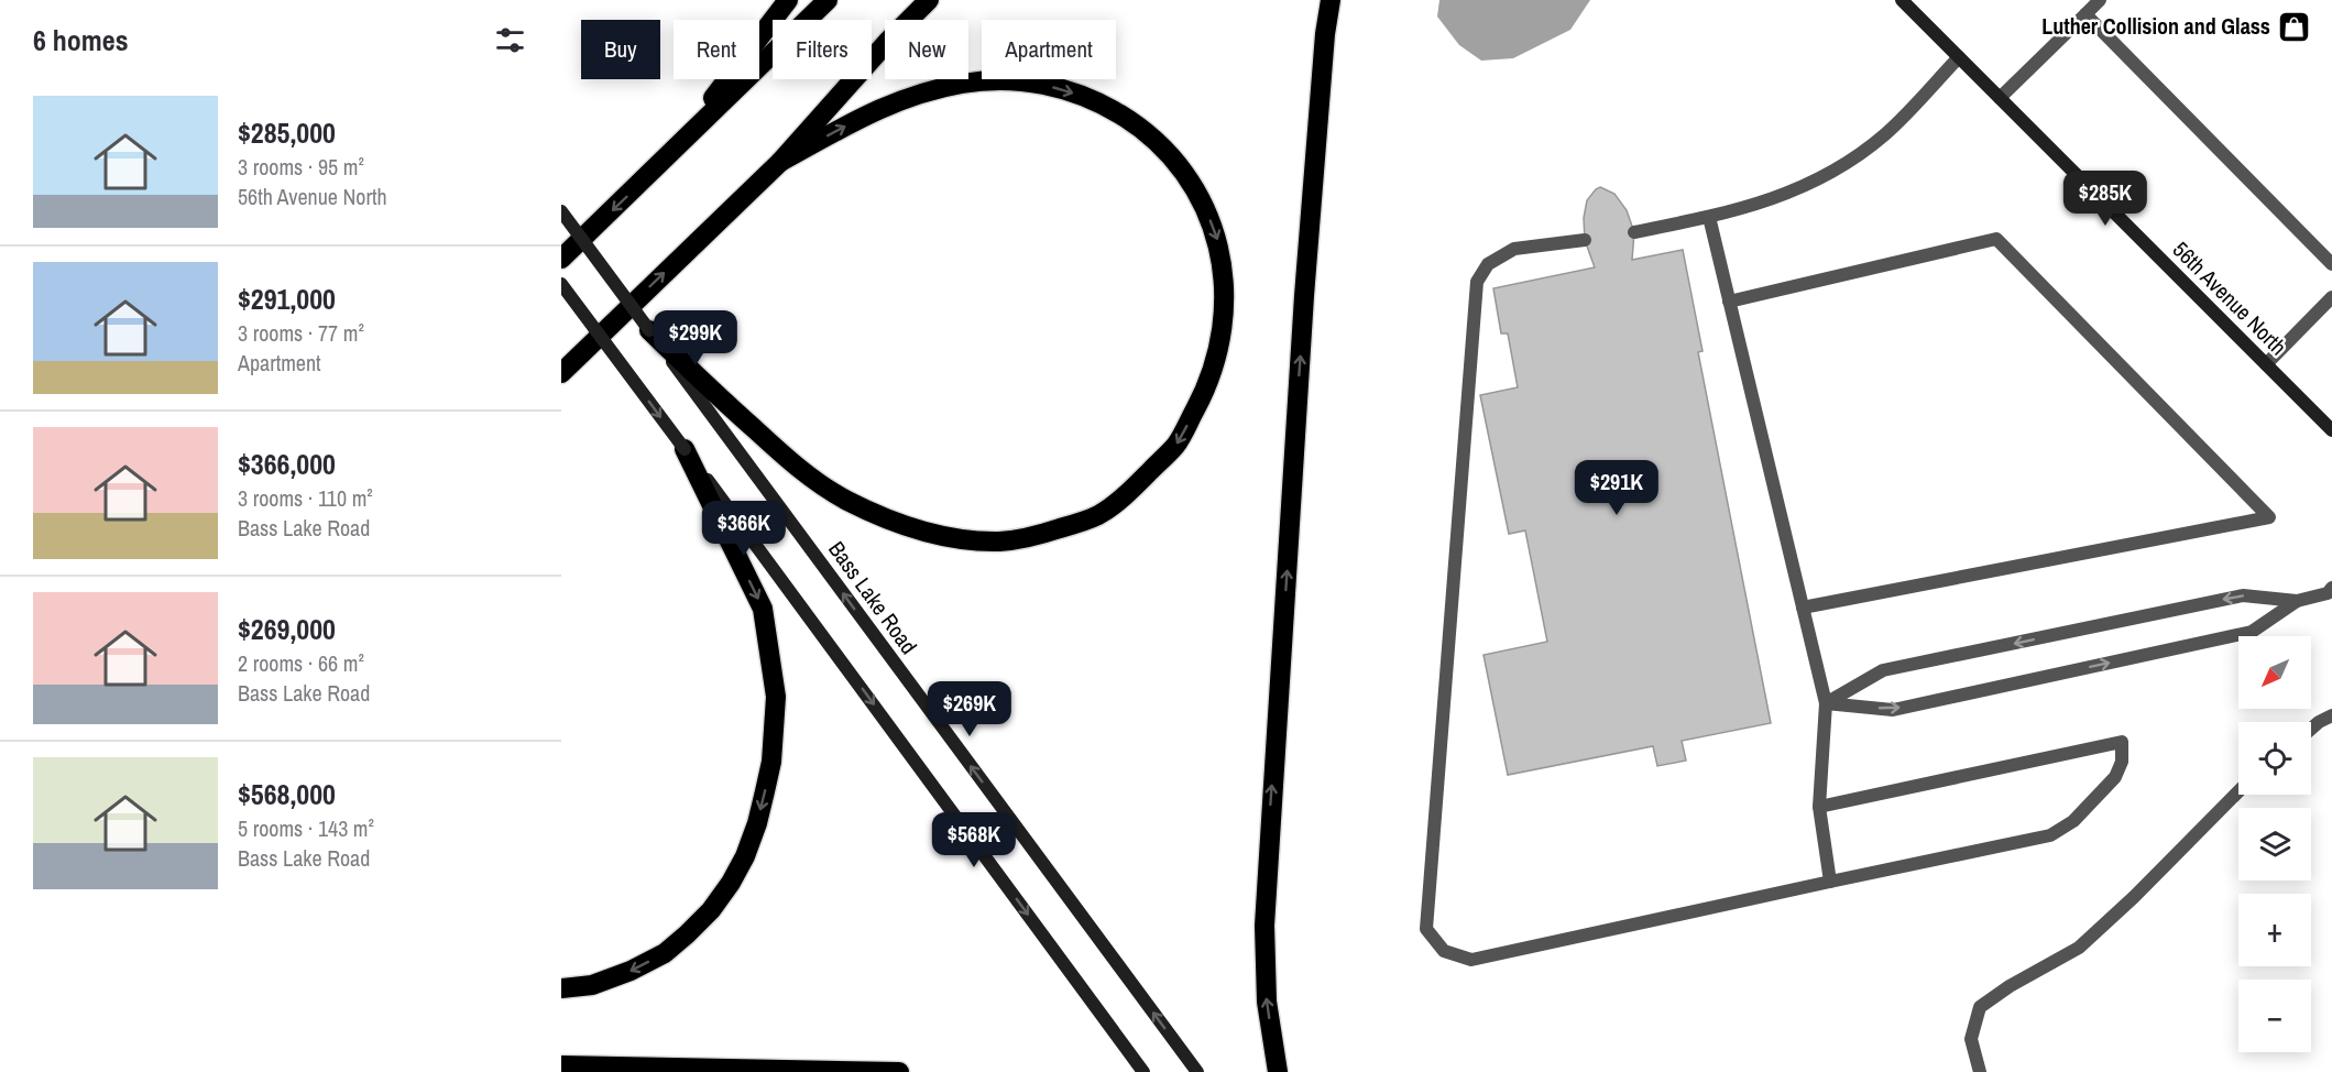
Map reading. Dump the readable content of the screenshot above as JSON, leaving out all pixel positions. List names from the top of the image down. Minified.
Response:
{"streets":{"main road":["56th Avenue North","Bass Lake Road"]},"places":{"shop":["Luther Collision and Glass"]},"north":"bottom left","page":{"heading":"6 homes","chip":["Buy","Rent","Filters","New","Apartment"],"list":[{"name":"$285,000","note":"3 rooms · 95 m² · 56th Avenue North"},{"name":"$291,000","note":"3 rooms · 77 m² · Apartment"},{"name":"$366,000","note":"3 rooms · 110 m² · Bass Lake Road"},{"name":"$269,000","note":"2 rooms · 66 m² · Bass Lake Road"},{"name":"$568,000","note":"5 rooms · 143 m² · Bass Lake Road"}],"price":["$285K","$299K","$291K","$366K","$269K","$568K"],"map_buttons":["+","−"]}}
